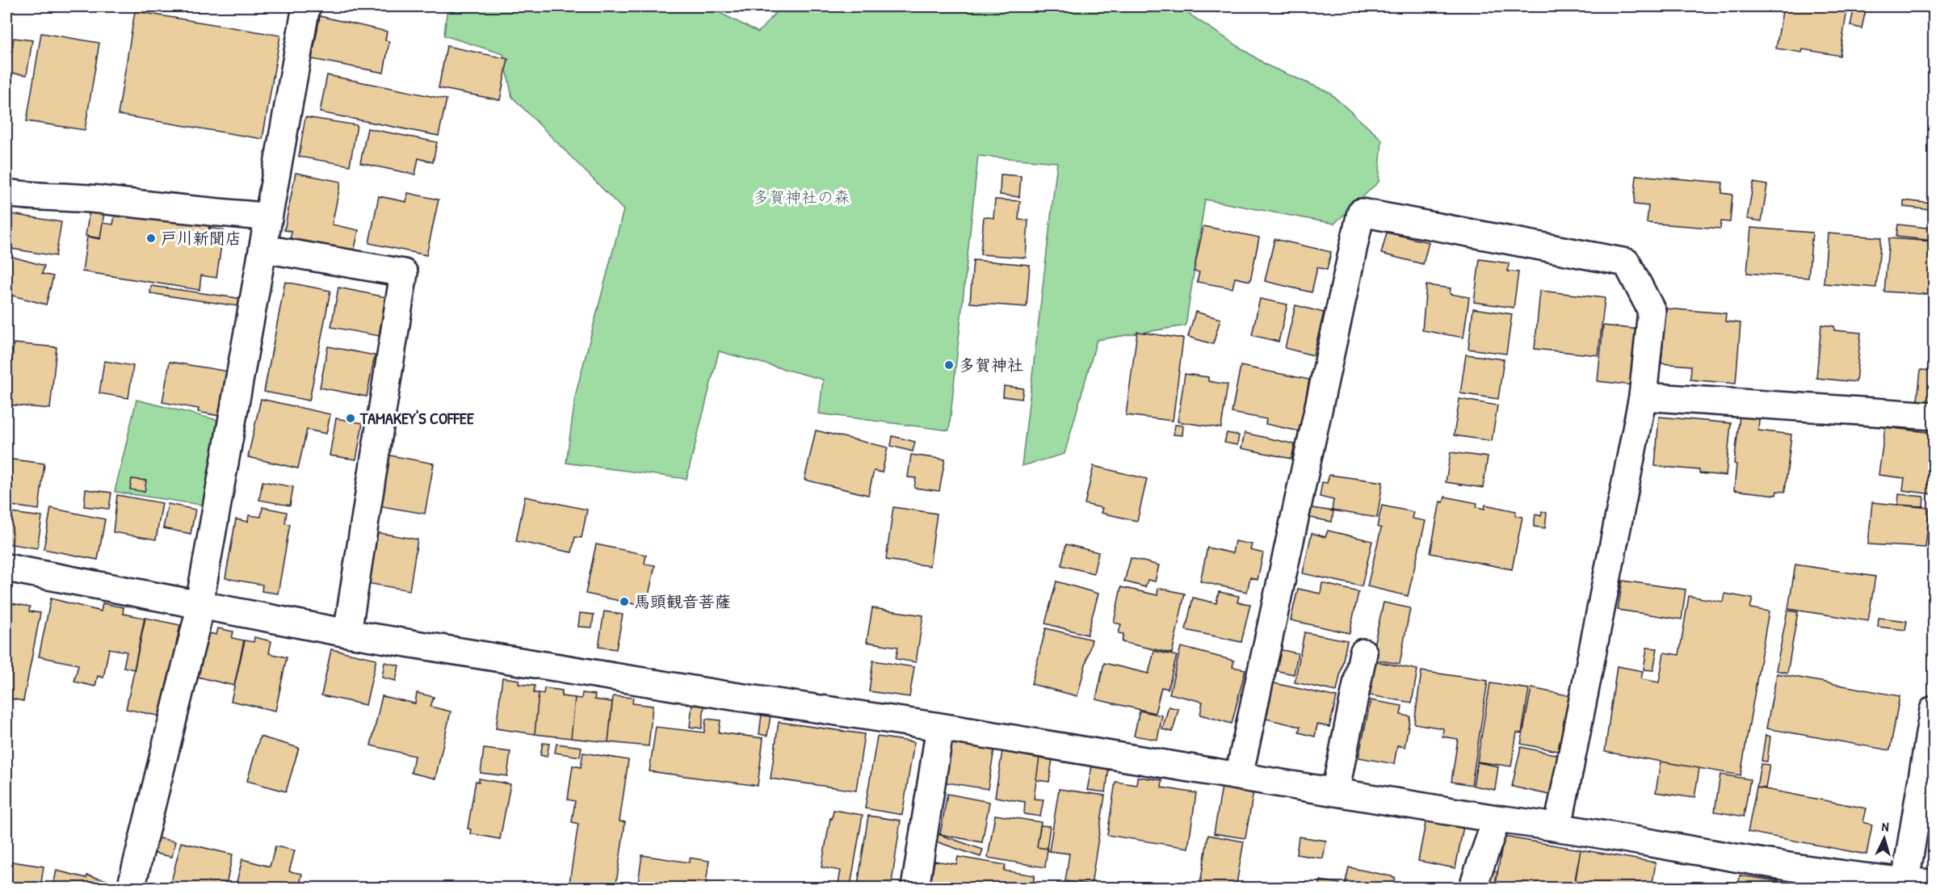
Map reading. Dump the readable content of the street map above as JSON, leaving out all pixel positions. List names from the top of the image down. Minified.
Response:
{"parks":["多賀神社の森"],"places":["戸川新聞店","多賀神社","TAMAKEY'S COFFEE","馬頭観音菩薩"],"north":"top"}
